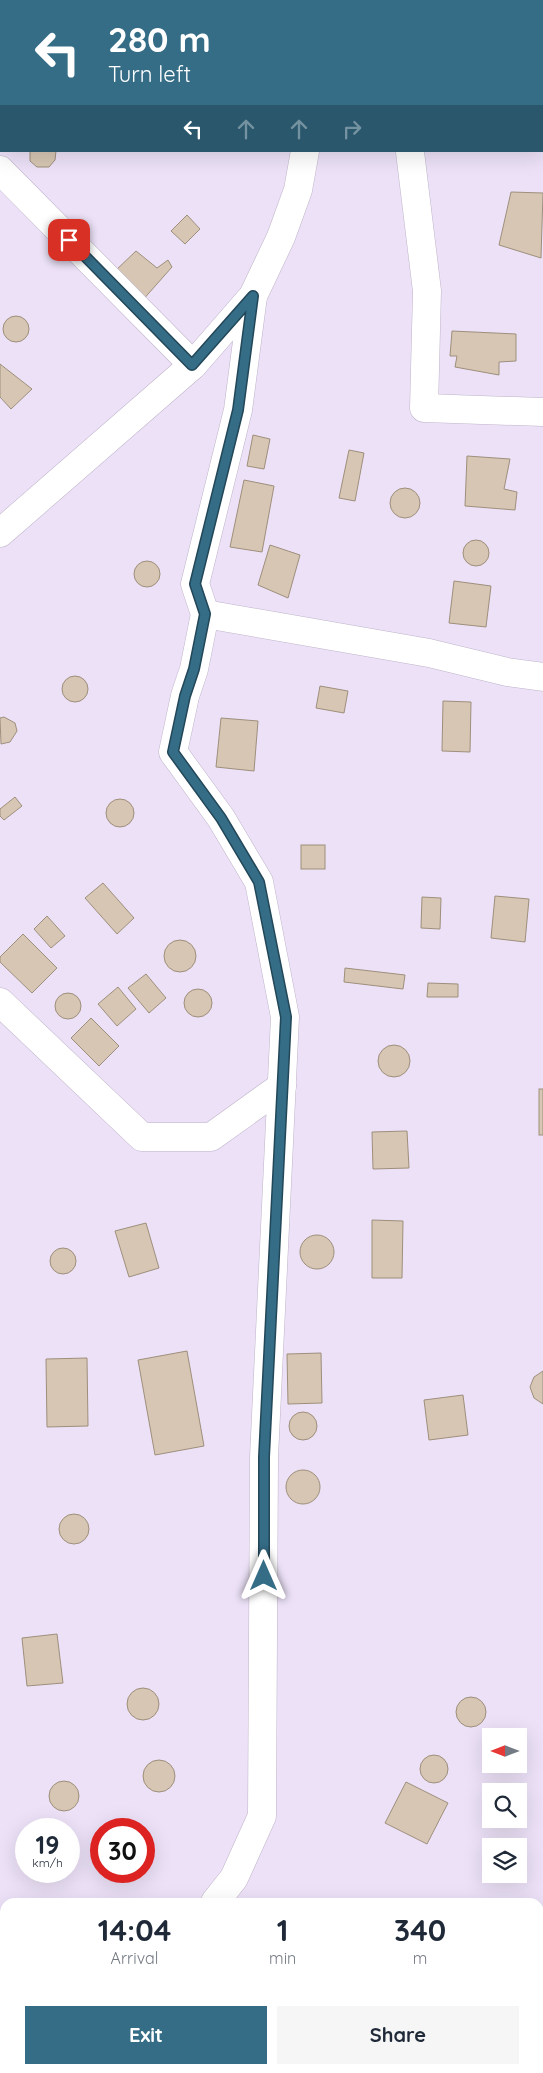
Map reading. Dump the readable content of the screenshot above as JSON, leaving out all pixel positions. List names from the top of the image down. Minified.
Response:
{"north":"left","page":{"turn":["280 m","Turn left"],"speed":"19 km/h","limit":"30","eta":["14:04","Arrival","1","min","340","m"],"buttons":["Exit","Share"]}}
